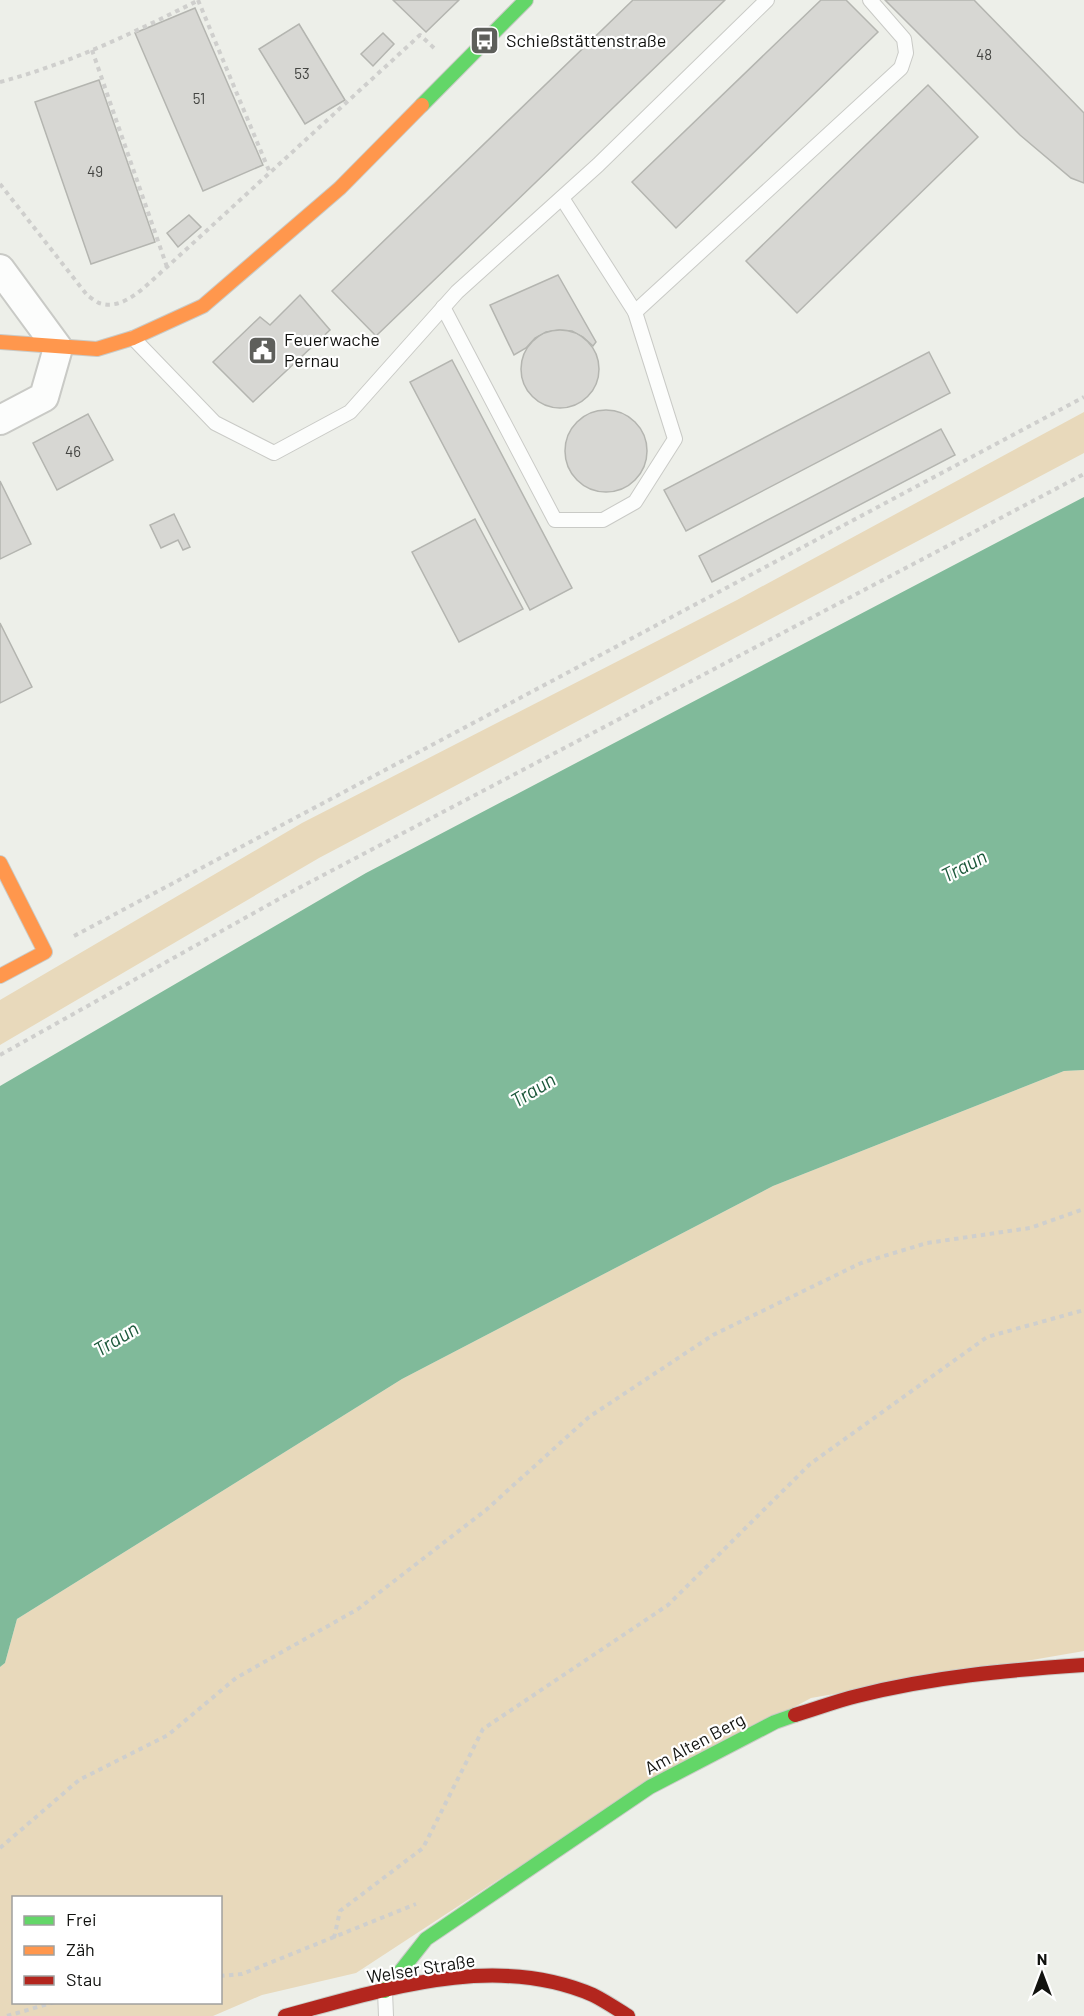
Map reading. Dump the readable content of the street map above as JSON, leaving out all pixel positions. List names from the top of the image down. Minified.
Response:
{"streets":{"street":["Am Alten Berg","Welser Straße"]},"crossings":[["Am Alten Berg","Welser Straße"]],"water":["Traun"],"places":{"bus stop":["Schießstättenstraße"],"public building":["Feuerwache Pernau"]},"house_numbers":["48","53","51","49","46"],"legend":["Frei","Zäh","Stau"],"north":"top"}
